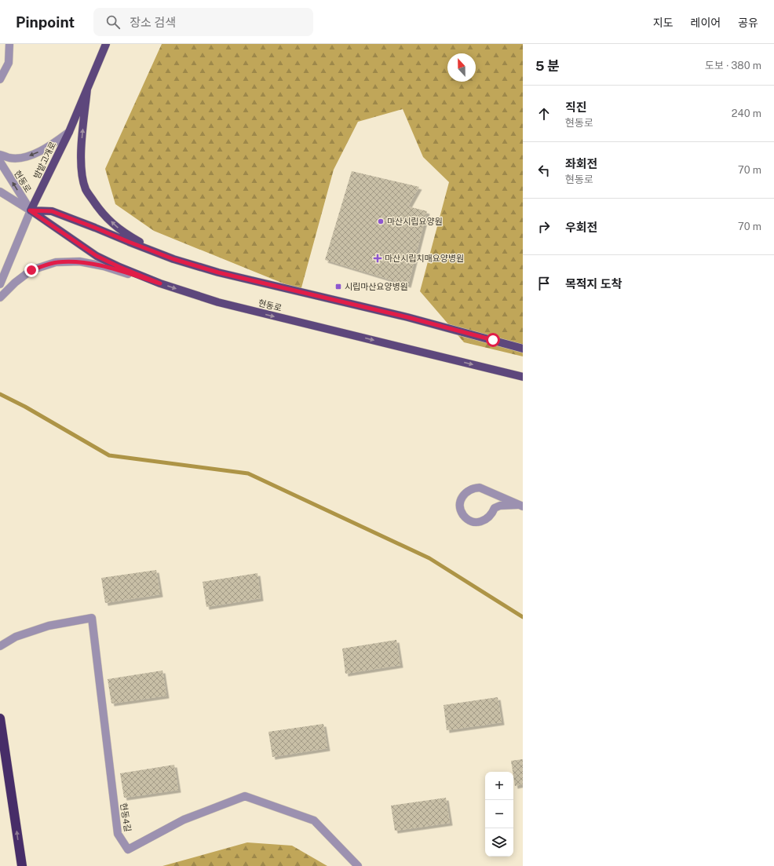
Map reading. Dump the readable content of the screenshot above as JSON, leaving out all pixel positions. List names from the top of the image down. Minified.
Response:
{"streets":{"main road":["밤밭고개로","현동로"],"street":["현동4길"]},"crossings":[["밤밭고개로","현동로"]],"places":{"other":["마산시립요양원"],"health":["마산시립치매요양병원"],"transit":["시립마산요양병원"]},"north":"top","page":{"header":"Pinpoint","search":"장소 검색","nav":["지도","레이어","공유"],"heading":["5 분","도보 · 380 m"],"list":[["직진","현동로","240 m"],["좌회전","현동로","70 m"],["우회전","70 m"],"목적지 도착"],"map_buttons":["+","−"]}}
